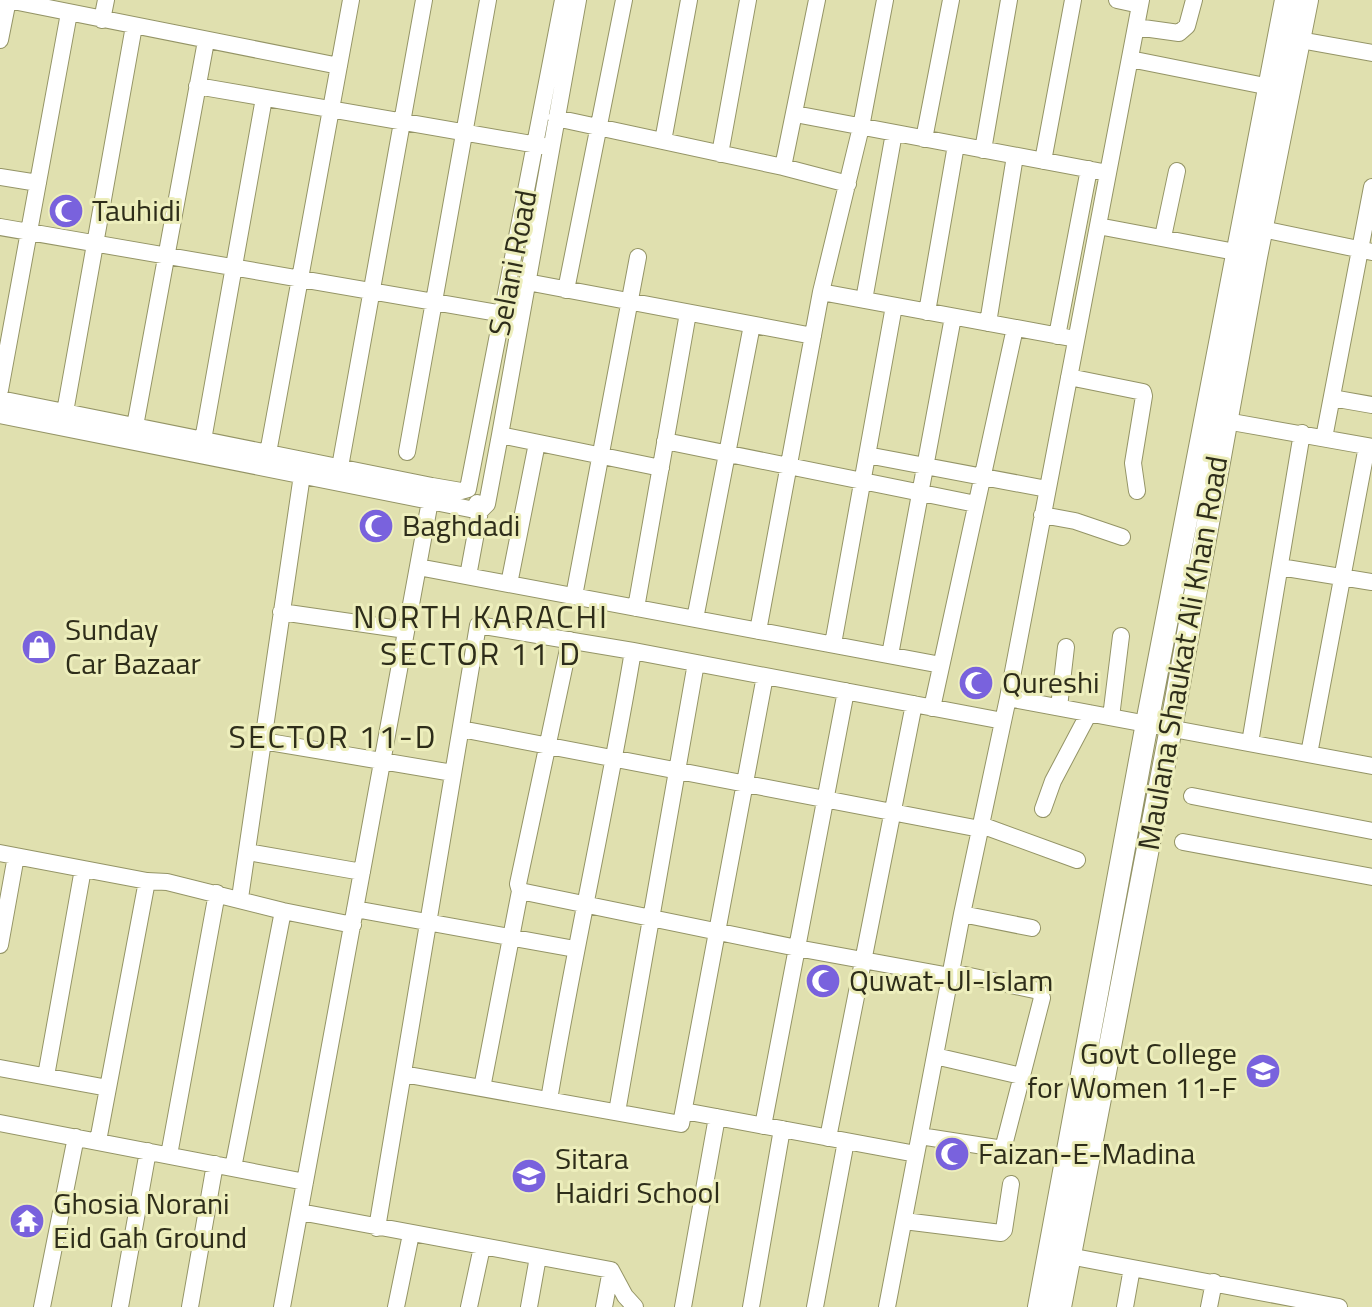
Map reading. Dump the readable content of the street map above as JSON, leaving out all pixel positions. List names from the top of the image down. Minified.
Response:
{"streets":{"main road":["Maulana Shaukat Ali Khan Road"],"street":["Selani Road"]},"districts":["NORTH KARACHI SECTOR 11 D","SECTOR 11-D"],"places":{"mosque":["Tauhidi","Baghdadi","Qureshi","Quwat-Ul-Islam","Faizan-E-Madina"],"shop":["Sunday Car Bazaar"],"school or university":["Govt College for Women 11-F","Sitara Haidri School"],"temple":["Ghosia Norani Eid Gah Ground"]}}
